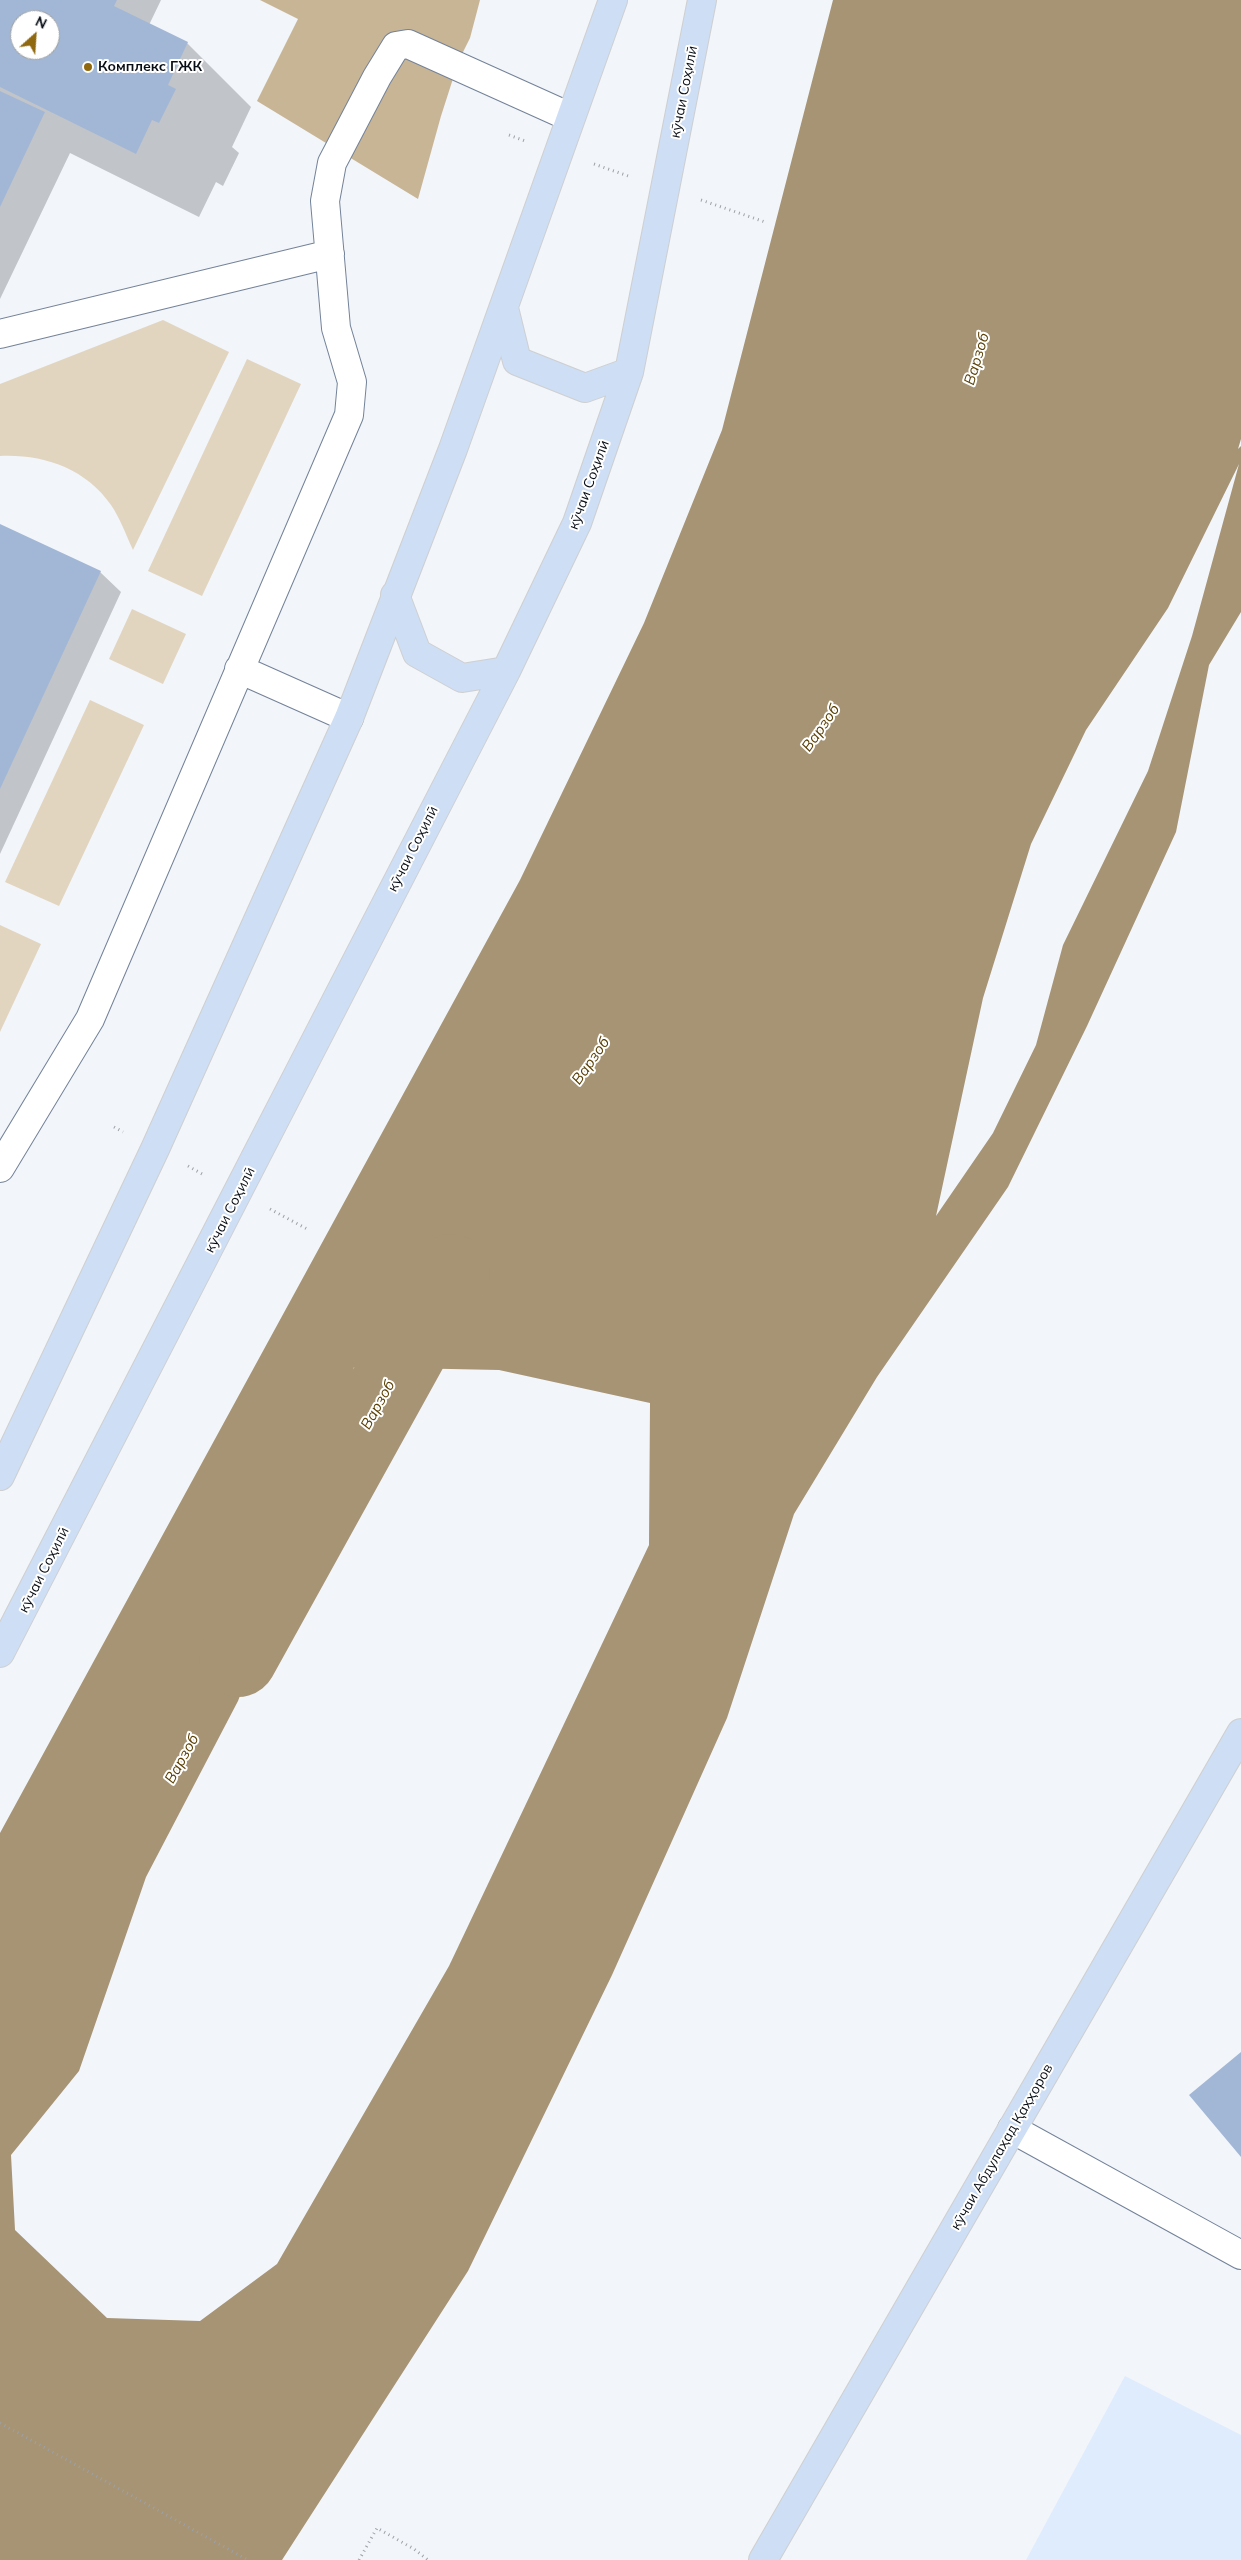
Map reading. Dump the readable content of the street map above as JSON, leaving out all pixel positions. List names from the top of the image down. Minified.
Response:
{"streets":{"main road":["кӯчаи Соҳилӣ","кӯчаи Абдулаҳад Қаҳҳоров"]},"water":["Варзоб"],"places":["Комплекс ГЖК"],"north":"top right"}
